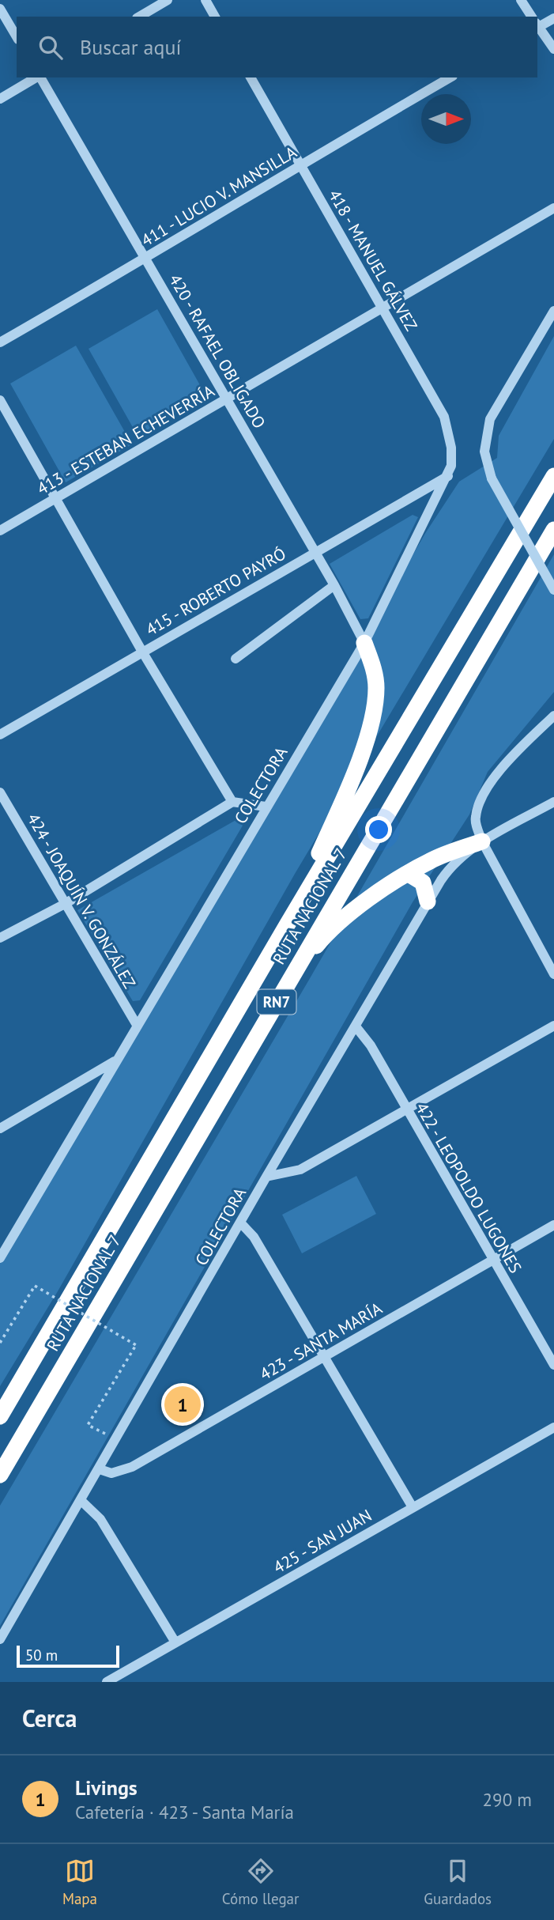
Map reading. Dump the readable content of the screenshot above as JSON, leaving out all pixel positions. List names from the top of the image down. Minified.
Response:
{"streets":{"highway":["RUTA NACIONAL 7","RN7"],"street":["411 - LUCIO V. MANSILLA","418 - MANUEL GÁLVEZ","420 - RAFAEL OBLIGADO","413 - ESTEBAN ECHEVERRÍA","415 - ROBERTO PAYRÓ","COLECTORA","424 - JOAQUÍN V. GONZÁLEZ","422 - LEOPOLDO LUGONES","423 - SANTA MARÍA","425 - SAN JUAN"]},"crossings":[["411 - LUCIO V. MANSILLA","418 - MANUEL GÁLVEZ"],["411 - LUCIO V. MANSILLA","420 - RAFAEL OBLIGADO"],["418 - MANUEL GÁLVEZ","413 - ESTEBAN ECHEVERRÍA"],["418 - MANUEL GÁLVEZ","COLECTORA"],["420 - RAFAEL OBLIGADO","413 - ESTEBAN ECHEVERRÍA"],["420 - RAFAEL OBLIGADO","415 - ROBERTO PAYRÓ"],["420 - RAFAEL OBLIGADO","COLECTORA"],["415 - ROBERTO PAYRÓ","COLECTORA"],["COLECTORA","424 - JOAQUÍN V. GONZÁLEZ"],["COLECTORA","422 - LEOPOLDO LUGONES"],["COLECTORA","423 - SANTA MARÍA"],["422 - LEOPOLDO LUGONES","423 - SANTA MARÍA"]],"scale_bar":"50 m","north":"right","page":{"search":"Buscar aquí","pins":"1","scale":"50 m","heading":"Cerca","list":[{"mark":"1","name":"Livings","note":"Cafetería · 423 - Santa María","value":"290 m"}],"nav":["Mapa","Cómo llegar","Guardados"]}}
